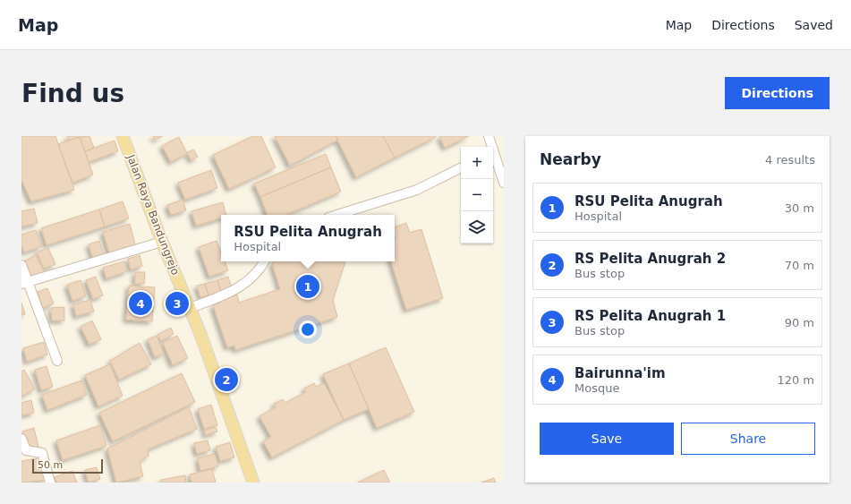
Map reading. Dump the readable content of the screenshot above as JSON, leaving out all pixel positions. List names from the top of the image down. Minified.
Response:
{"streets":{"main road":["Jalan Raya Bandungrejo"]},"scale_bar":"50 m","page":{"header":"Map","nav":["Map","Directions","Saved"],"buttons":["Directions",["Save","Share"]],"title":"Find us","heading":["Nearby","4 results"],"map_buttons":["+","−"],"list":[{"mark":"1","name":"RSU Pelita Anugrah","note":"Hospital","value":"30 m"},{"mark":"2","name":"RS Pelita Anugrah 2","note":"Bus stop","value":"70 m"},{"mark":"3","name":"RS Pelita Anugrah 1","note":"Bus stop","value":"90 m"},{"mark":"4","name":"Bairunna'im","note":"Mosque","value":"120 m"}],"popup":["RSU Pelita Anugrah","Hospital"],"pins":["1","3","4","2"],"scale":"50 m"}}
